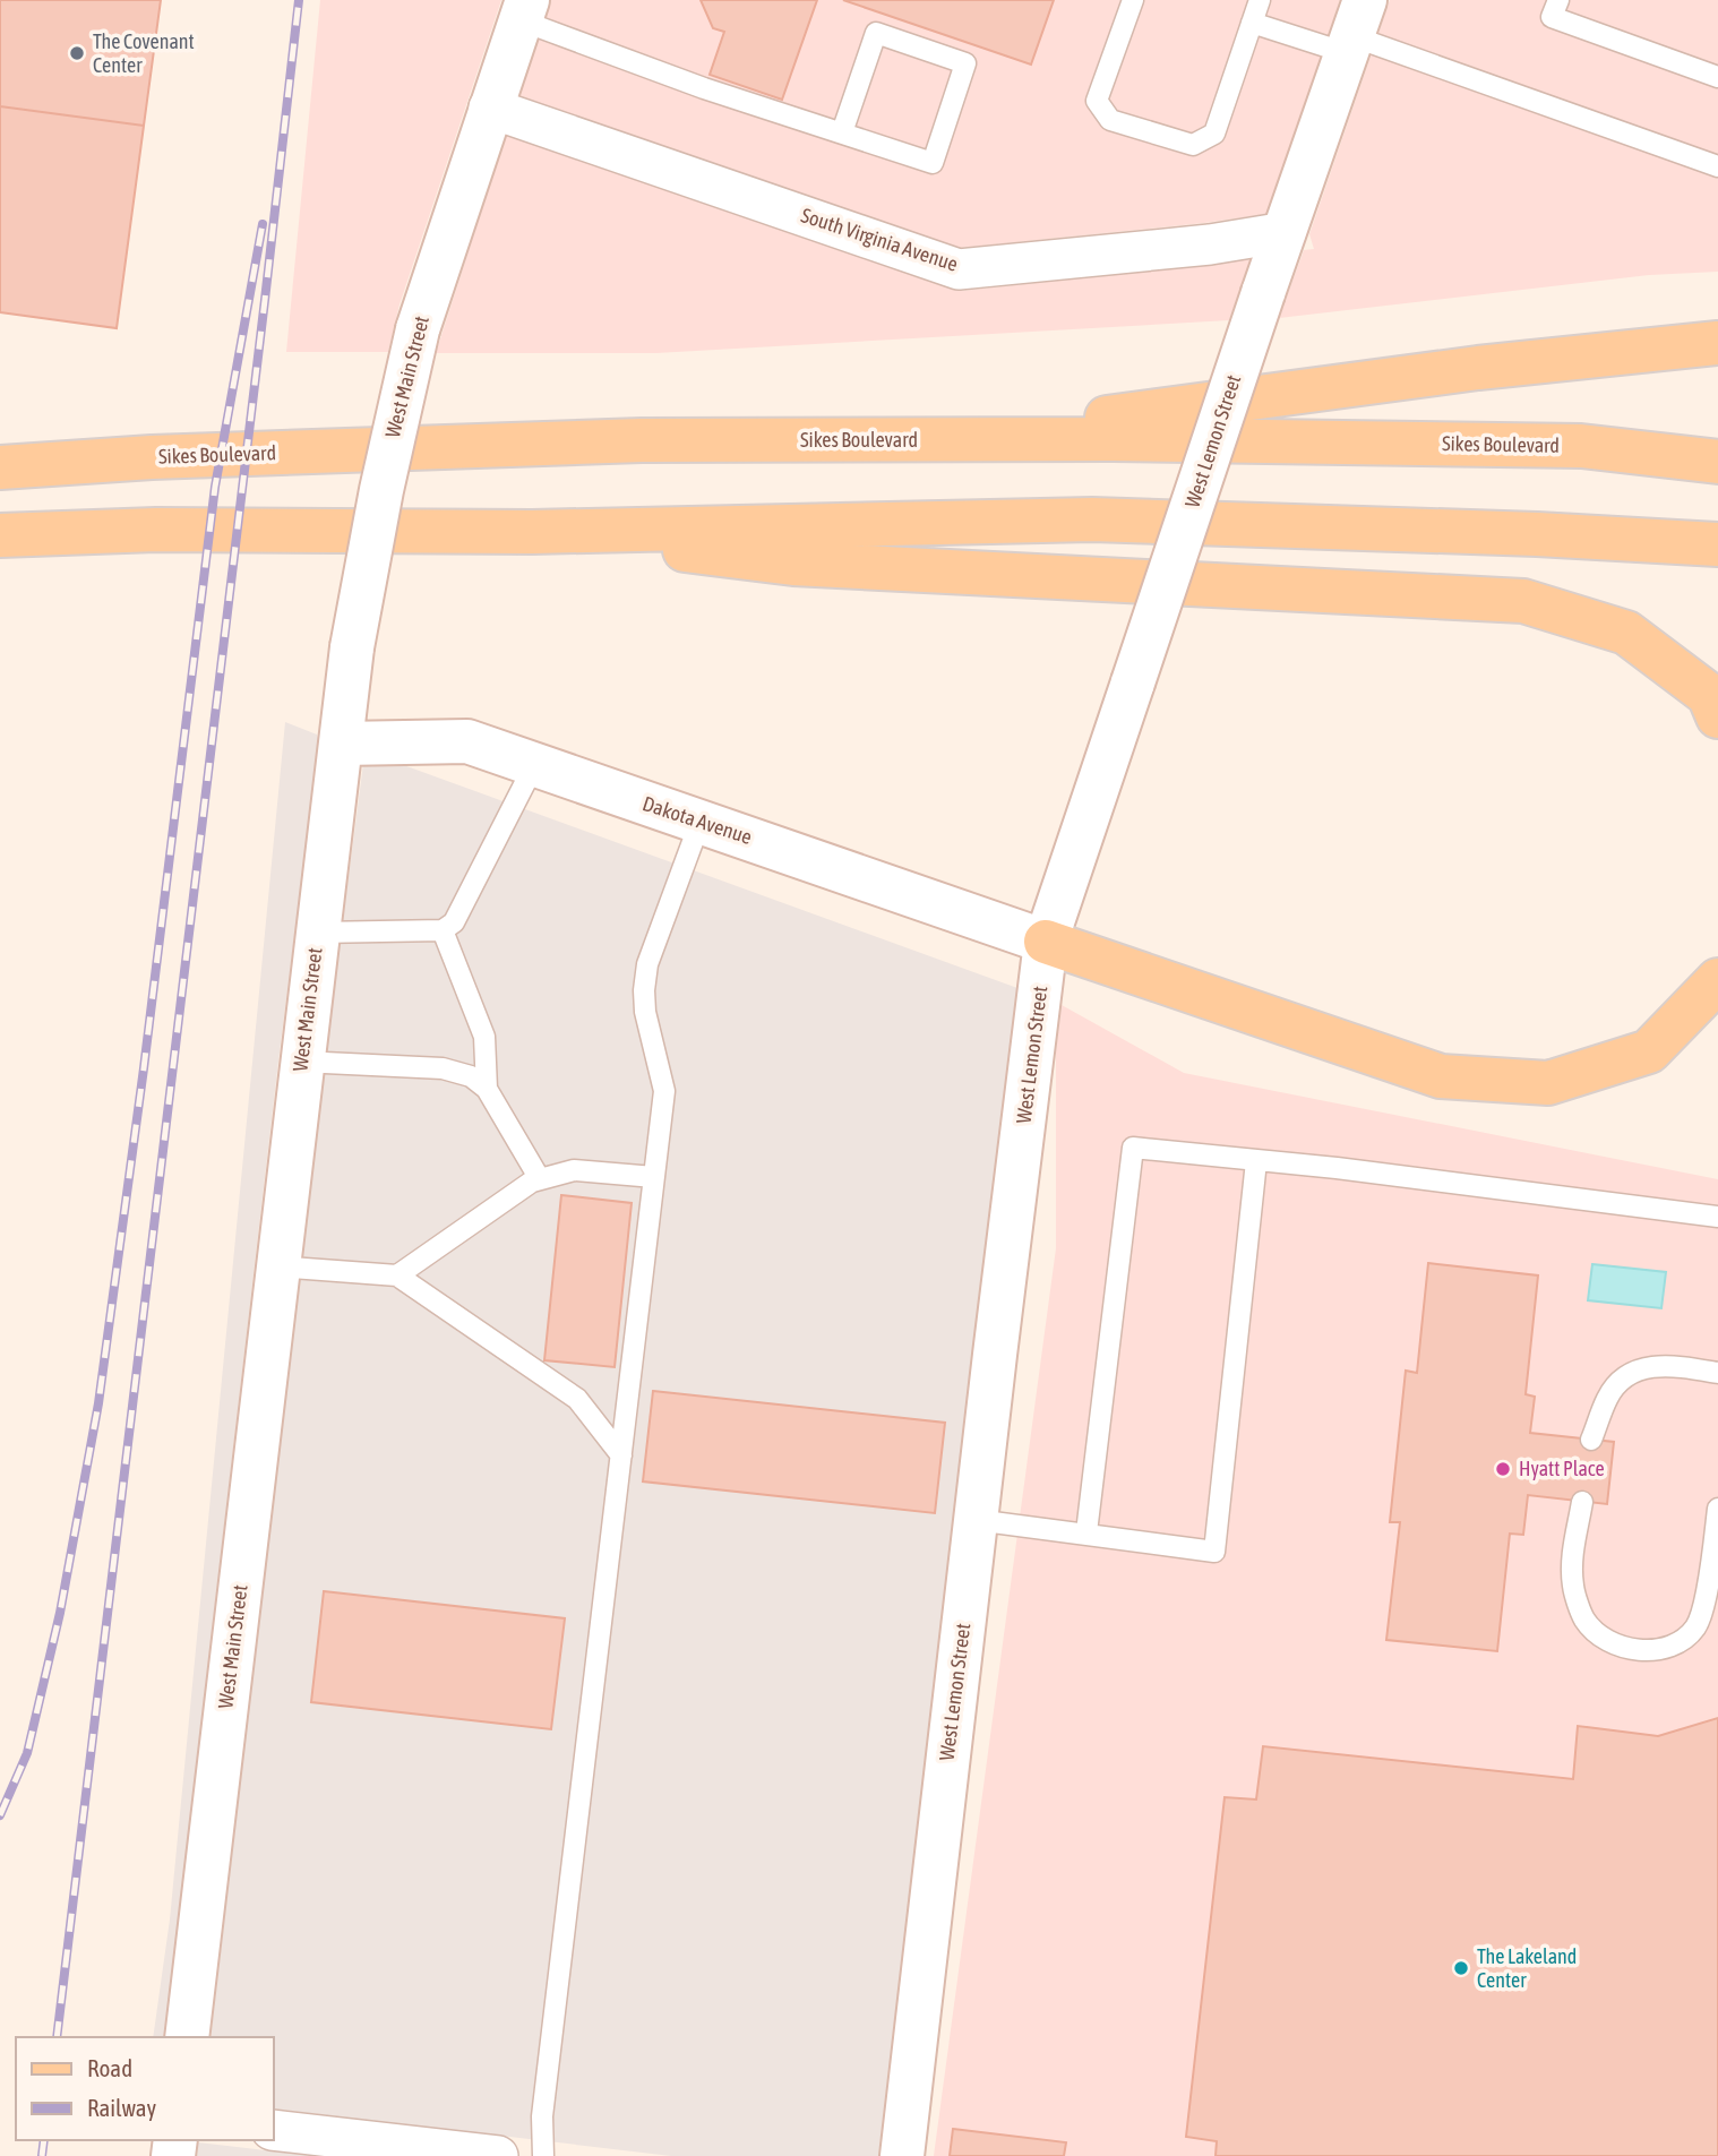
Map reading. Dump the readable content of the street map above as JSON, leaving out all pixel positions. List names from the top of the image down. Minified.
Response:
{"streets":{"main road":["West Main Street","Sikes Boulevard","West Lemon Street","Dakota Avenue"],"street":["South Virginia Avenue"]},"crossings":[["South Virginia Avenue","West Main Street"],["South Virginia Avenue","West Lemon Street"],["West Main Street","Dakota Avenue"],["West Lemon Street","Dakota Avenue"]],"places":["The Covenant Center","Hyatt Place","The Lakeland Center"],"legend":["Road","Railway"]}
